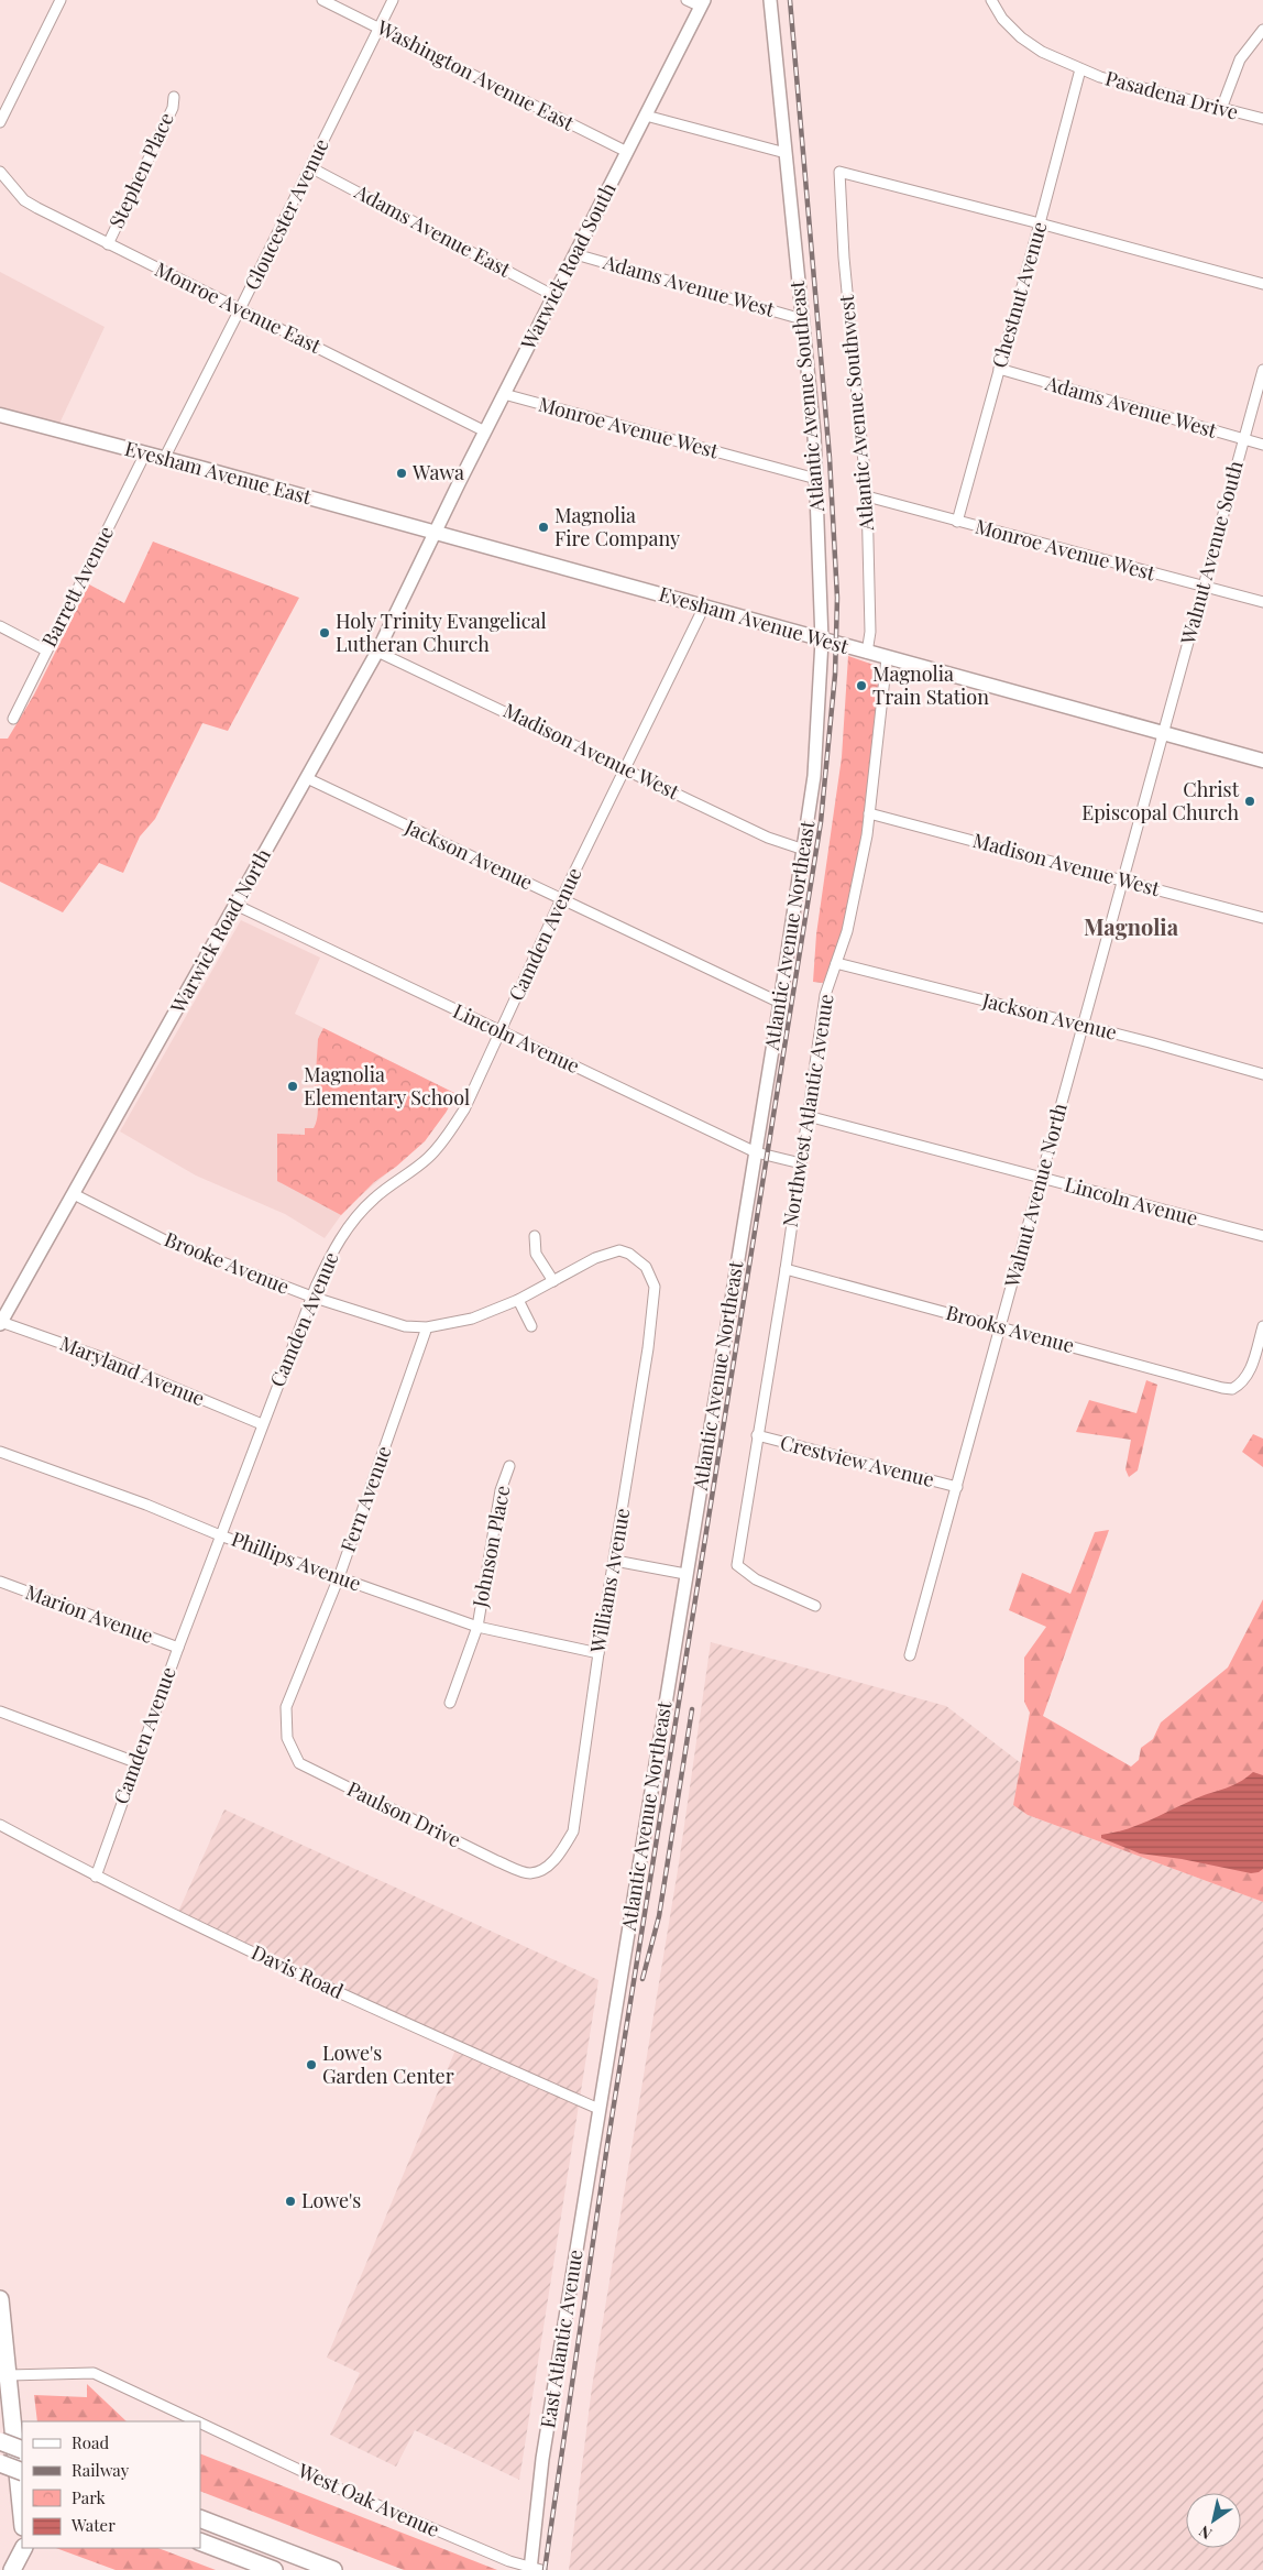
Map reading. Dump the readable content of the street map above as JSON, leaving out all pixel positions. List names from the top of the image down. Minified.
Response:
{"streets":{"main road":["Evesham Avenue East","Evesham Avenue West"],"street":["Washington Avenue East","Pasadena Drive","Stephen Place","Gloucester Avenue","Adams Avenue East","Warwick Road South","Adams Avenue West","Chestnut Avenue","Monroe Avenue East","Atlantic Avenue Southeast","Atlantic Avenue Southwest","Monroe Avenue West","Walnut Avenue South","Barrett Avenue","Madison Avenue West","Jackson Avenue","Warwick Road North","Camden Avenue","Atlantic Avenue Northeast","Lincoln Avenue","Northwest Atlantic Avenue","Walnut Avenue North","Brooke Avenue","Brooks Avenue","Maryland Avenue","Crestview Avenue","Fern Avenue","Johnson Place","Phillips Avenue","Williams Avenue","Marion Avenue","Paulson Drive","Davis Road","East Atlantic Avenue","West Oak Avenue"]},"crossings":[["Washington Avenue East","Gloucester Avenue"],["Washington Avenue East","Warwick Road South"],["Pasadena Drive","Chestnut Avenue"],["Stephen Place","Monroe Avenue East"],["Gloucester Avenue","Adams Avenue East"],["Gloucester Avenue","Monroe Avenue East"],["Gloucester Avenue","Evesham Avenue East"],["Adams Avenue East","Warwick Road South"],["Warwick Road South","Adams Avenue West"],["Warwick Road South","Monroe Avenue East"],["Warwick Road South","Monroe Avenue West"],["Warwick Road South","Evesham Avenue East"],["Warwick Road South","Evesham Avenue West"],["Warwick Road South","Warwick Road North"],["Adams Avenue West","Chestnut Avenue"],["Adams Avenue West","Atlantic Avenue Southeast"],["Adams Avenue West","Walnut Avenue South"],["Chestnut Avenue","Atlantic Avenue Southwest"],["Chestnut Avenue","Monroe Avenue West"],["Atlantic Avenue Southeast","Monroe Avenue West"],["Atlantic Avenue Southeast","Evesham Avenue West"],["Atlantic Avenue Southeast","Atlantic Avenue Northeast"],["Atlantic Avenue Southwest","Monroe Avenue West"],["Atlantic Avenue Southwest","Evesham Avenue West"],["Monroe Avenue West","Walnut Avenue South"],["Evesham Avenue East","Barrett Avenue"],["Evesham Avenue East","Evesham Avenue West"],["Evesham Avenue East","Warwick Road North"],["Walnut Avenue South","Evesham Avenue West"],["Walnut Avenue South","Walnut Avenue North"],["Evesham Avenue West","Warwick Road North"],["Evesham Avenue West","Camden Avenue"],["Evesham Avenue West","Atlantic Avenue Northeast"],["Evesham Avenue West","Northwest Atlantic Avenue"],["Evesham Avenue West","Walnut Avenue North"],["Madison Avenue West","Warwick Road North"],["Madison Avenue West","Camden Avenue"],["Madison Avenue West","Atlantic Avenue Northeast"],["Madison Avenue West","Northwest Atlantic Avenue"],["Madison Avenue West","Walnut Avenue North"],["Jackson Avenue","Warwick Road North"],["Jackson Avenue","Camden Avenue"],["Jackson Avenue","Atlantic Avenue Northeast"],["Jackson Avenue","Northwest Atlantic Avenue"],["Jackson Avenue","Walnut Avenue North"],["Warwick Road North","Lincoln Avenue"],["Warwick Road North","Brooke Avenue"],["Warwick Road North","Maryland Avenue"],["Camden Avenue","Lincoln Avenue"],["Camden Avenue","Brooke Avenue"],["Camden Avenue","Maryland Avenue"],["Camden Avenue","Phillips Avenue"],["Camden Avenue","Marion Avenue"],["Camden Avenue","Davis Road"],["Atlantic Avenue Northeast","Lincoln Avenue"],["Atlantic Avenue Northeast","Davis Road"],["Atlantic Avenue Northeast","East Atlantic Avenue"],["Lincoln Avenue","Northwest Atlantic Avenue"],["Lincoln Avenue","Walnut Avenue North"],["Northwest Atlantic Avenue","Brooks Avenue"],["Northwest Atlantic Avenue","Crestview Avenue"],["Walnut Avenue North","Brooks Avenue"],["Walnut Avenue North","Crestview Avenue"],["Brooke Avenue","Fern Avenue"],["Brooke Avenue","Williams Avenue"],["Fern Avenue","Phillips Avenue"],["Fern Avenue","Paulson Drive"],["Johnson Place","Phillips Avenue"],["Phillips Avenue","Williams Avenue"],["Williams Avenue","Paulson Drive"],["Davis Road","East Atlantic Avenue"],["East Atlantic Avenue","West Oak Avenue"]],"districts":["Magnolia"],"places":["Wawa","Magnolia Fire Company","Holy Trinity Evangelical Lutheran Church","Magnolia Train Station","Christ Episcopal Church","Magnolia Elementary School","Lowe's Garden Center","Lowe's"],"legend":["Road","Railway","Park","Water"],"north":"bottom left"}
